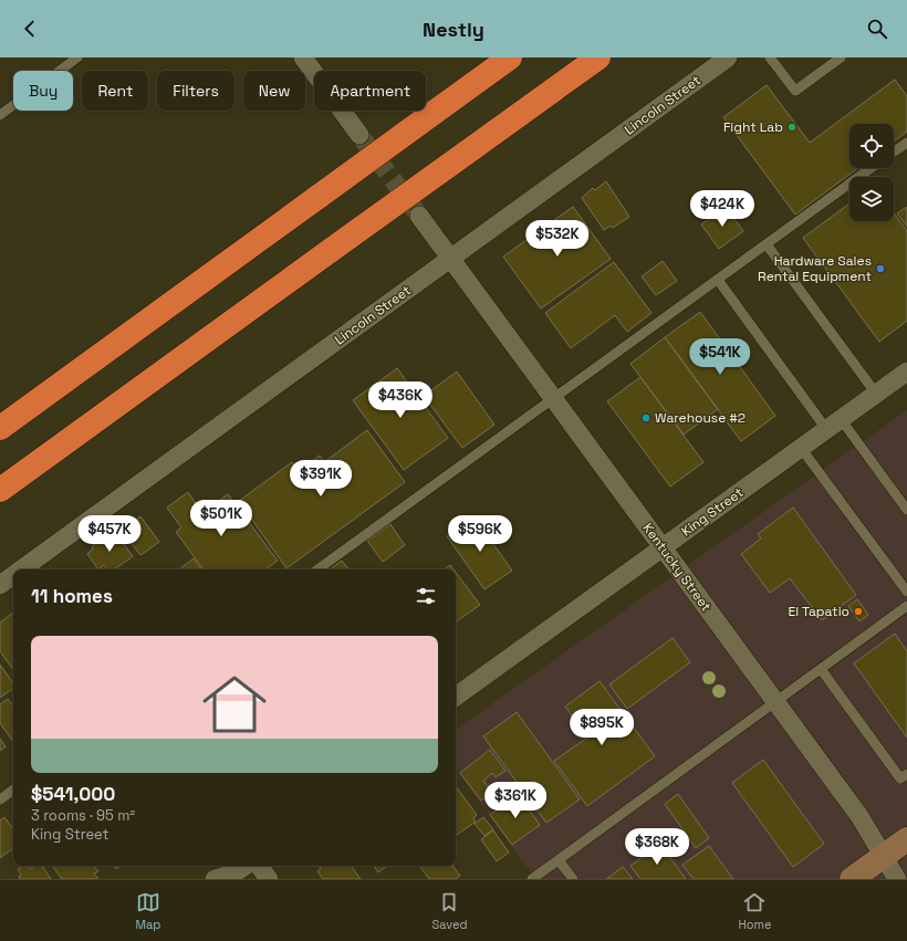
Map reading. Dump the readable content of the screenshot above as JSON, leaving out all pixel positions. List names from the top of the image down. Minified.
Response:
{"streets":{"street":["Lincoln Street","King Street","Kentucky Street"]},"crossings":[["Lincoln Street","Kentucky Street"],["King Street","Kentucky Street"]],"places":["Fight Lab","Hardware Sales Rental Equipment","Warehouse #2","El Tapatio"],"page":{"header":"Nestly","chip":["Buy","Rent","Filters","New","Apartment"],"price":["$424K","$532K","$541K","$436K","$391K","$501K","$457K","$596K","$895K","$361K","$368K"],"heading":"11 homes","list":[{"name":"$541,000","note":"3 rooms · 95 m² · King Street"}],"tabs":["Map","Saved","Home"]}}
